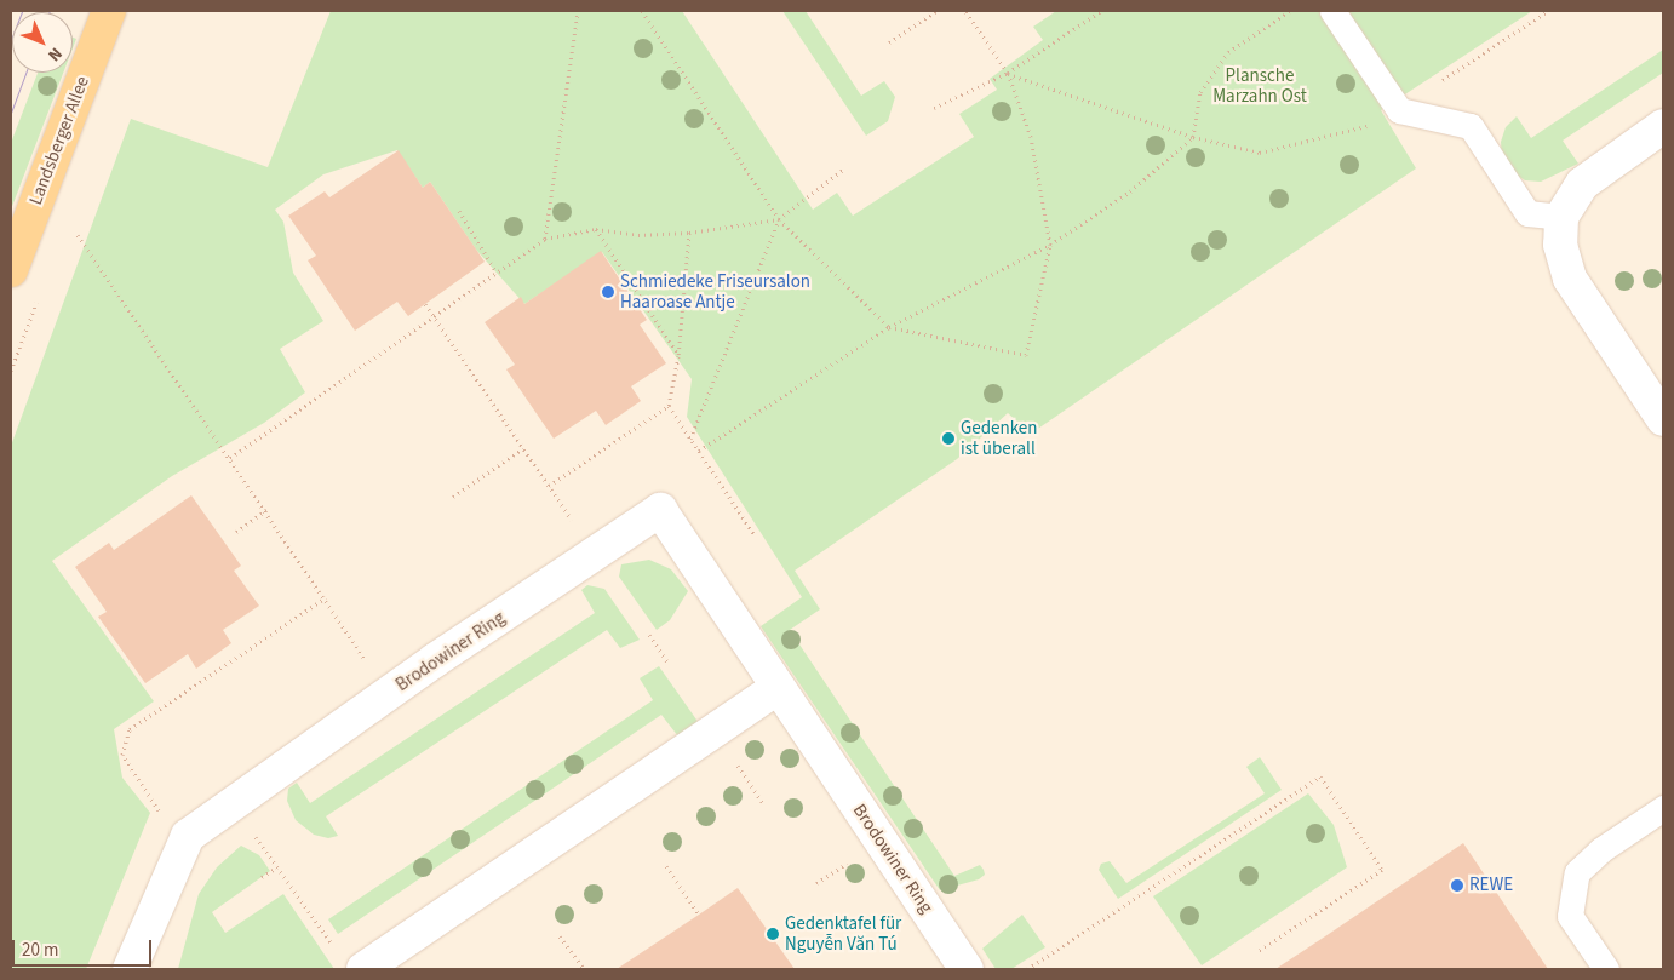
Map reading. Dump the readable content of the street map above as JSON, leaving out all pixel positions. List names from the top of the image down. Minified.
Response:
{"streets":{"main road":["Landsberger Allee"],"street":["Brodowiner Ring"]},"parks":["Plansche Marzahn Ost"],"places":["Schmiedeke Friseursalon Haaroase Antje","Gedenken ist überall","REWE","Gedenktafel für Nguyễn Văn Tú"],"scale_bar":"20 m","north":"bottom right"}
